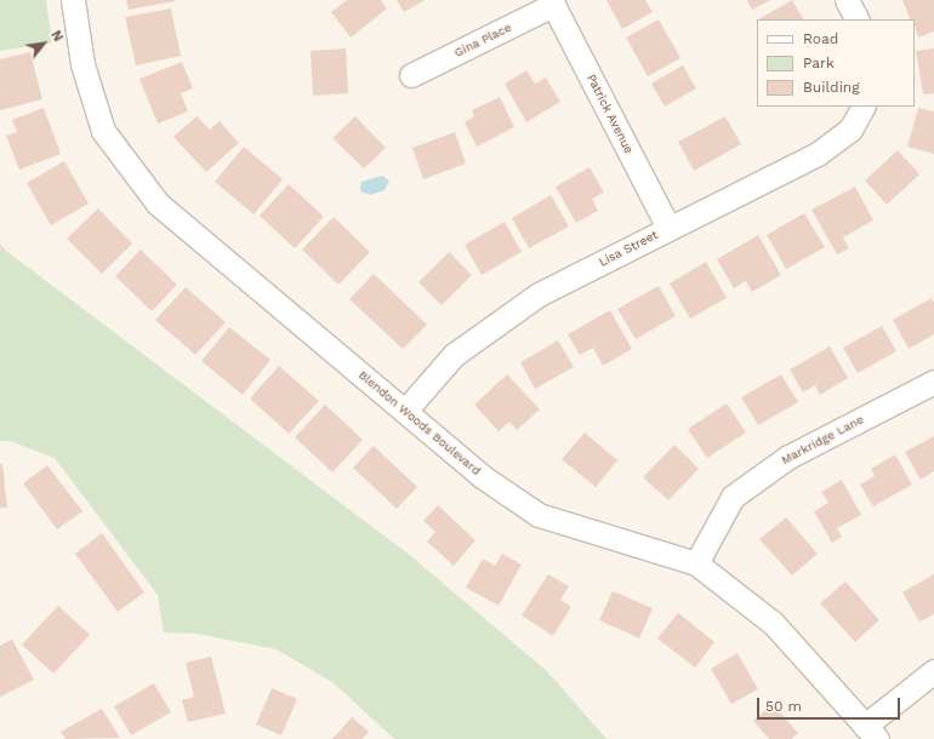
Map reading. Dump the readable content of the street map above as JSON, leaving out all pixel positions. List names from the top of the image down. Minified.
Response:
{"streets":{"street":["Gina Place","Patrick Avenue","Lisa Street","Blendon Woods Boulevard","Markridge Lane"]},"crossings":[["Gina Place","Patrick Avenue"],["Patrick Avenue","Lisa Street"],["Lisa Street","Blendon Woods Boulevard"],["Blendon Woods Boulevard","Markridge Lane"]],"legend":["Road","Park","Building"],"scale_bar":"50 m","north":"top right"}
